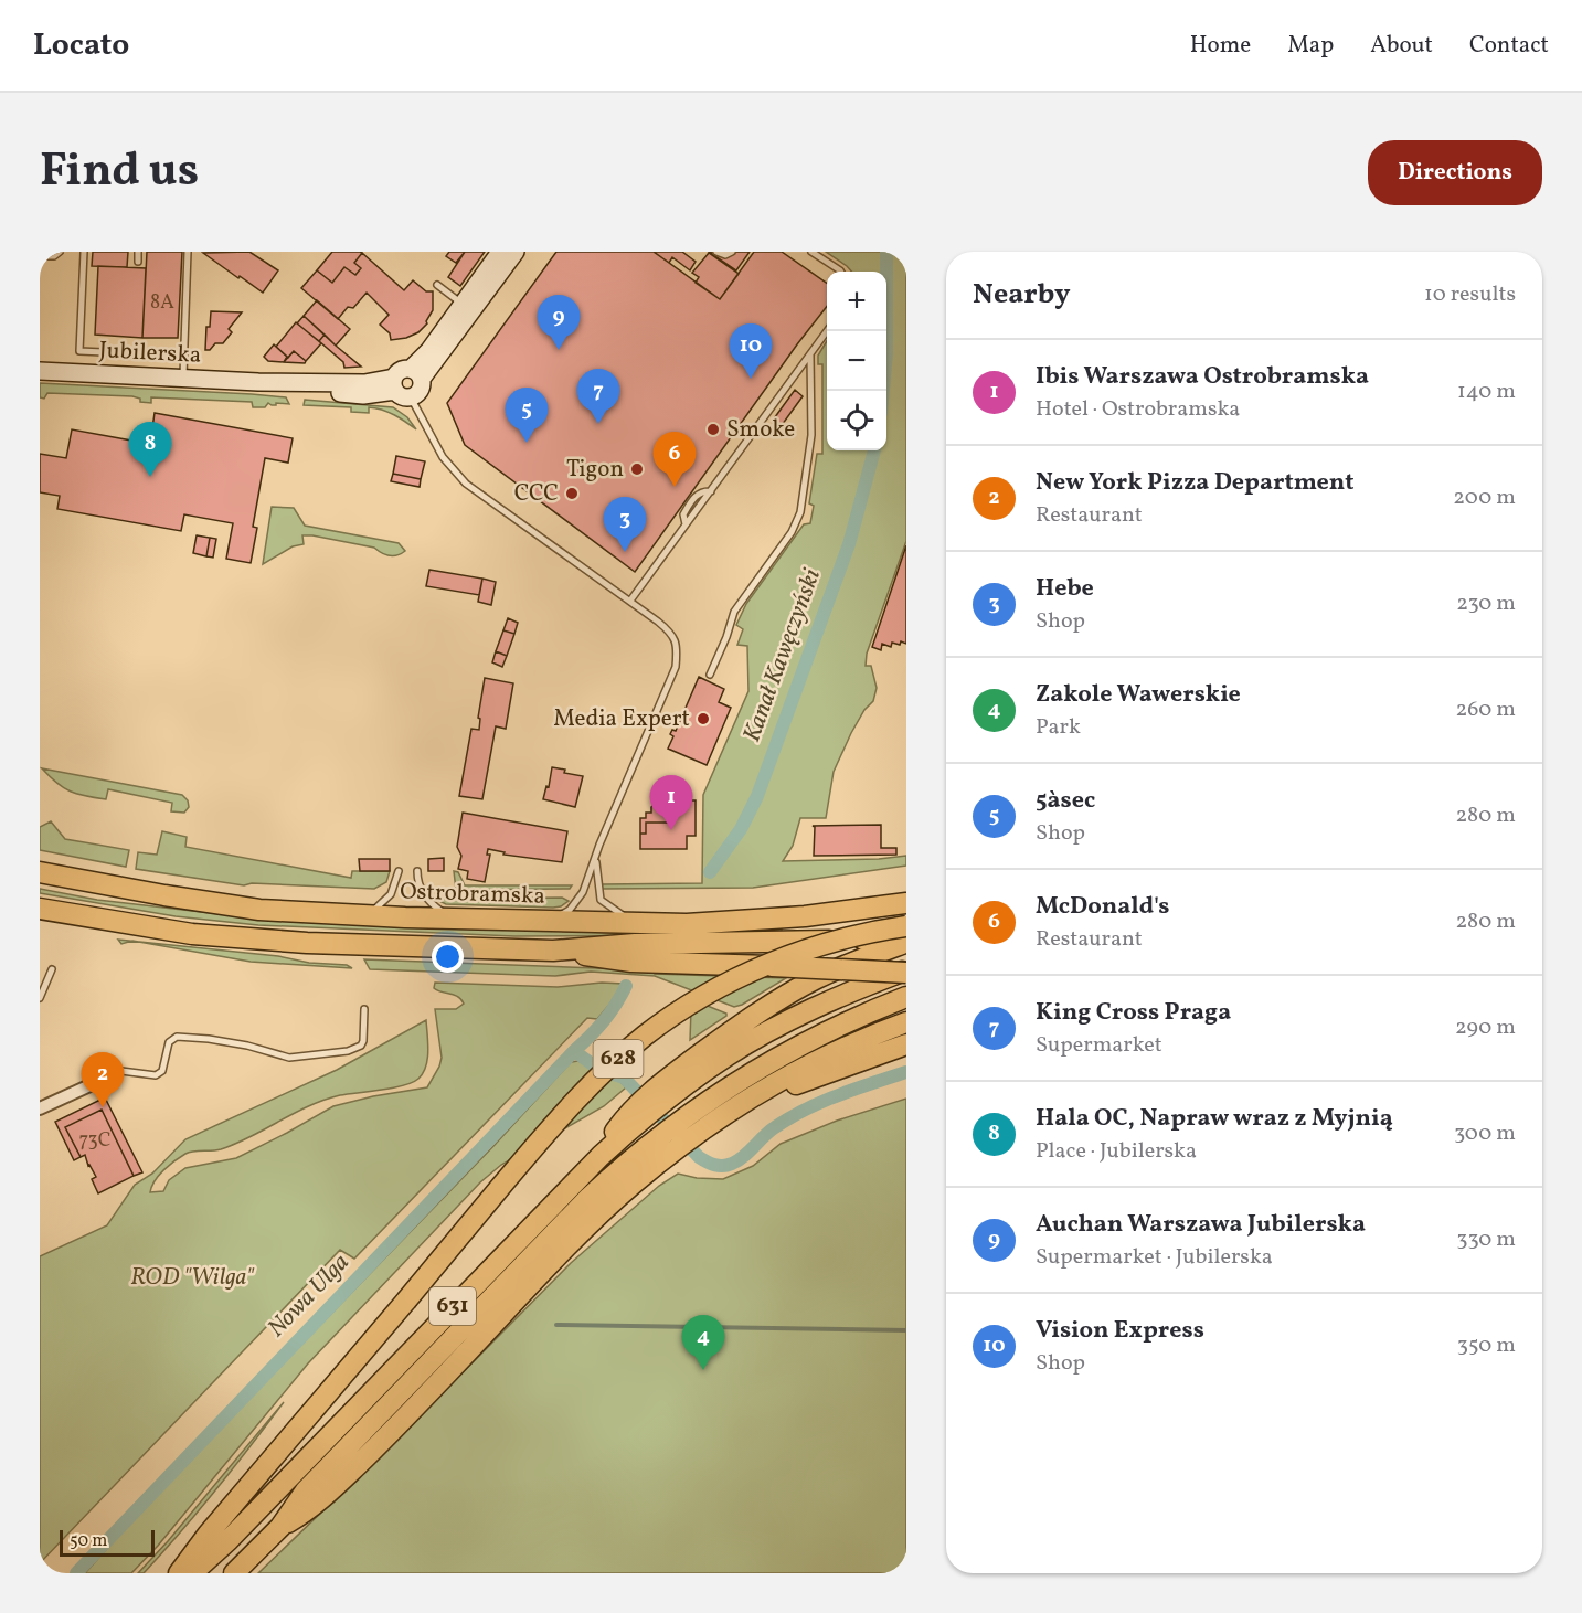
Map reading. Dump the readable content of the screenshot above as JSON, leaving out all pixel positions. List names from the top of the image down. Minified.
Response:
{"streets":{"main road":["Ostrobramska","628","631"],"street":["Jubilerska"]},"water":["Kanał Kawęczyński","Nowa Ulga"],"parks":["ROD \"Wilga\""],"places":["Smoke","Tigon","CCC","Media Expert"],"house_numbers":["8A","73C"],"scale_bar":"50 m","page":{"header":"Locato","nav":["Home","Map","About","Contact"],"title":"Find us","buttons":"Directions","heading":["Nearby","10 results"],"map_buttons":["+","−"],"pins":["9","10","7","5","8","6","3","1","2","4"],"list":[{"mark":"1","name":"Ibis Warszawa Ostrobramska","note":"Hotel · Ostrobramska","value":"140 m"},{"mark":"2","name":"New York Pizza Department","note":"Restaurant","value":"200 m"},{"mark":"3","name":"Hebe","note":"Shop","value":"230 m"},{"mark":"4","name":"Zakole Wawerskie","note":"Park","value":"260 m"},{"mark":"5","name":"5àsec","note":"Shop","value":"280 m"},{"mark":"6","name":"McDonald's","note":"Restaurant","value":"280 m"},{"mark":"7","name":"King Cross Praga","note":"Supermarket","value":"290 m"},{"mark":"8","name":"Hala OC, Napraw wraz z Myjnią","note":"Place · Jubilerska","value":"300 m"},{"mark":"9","name":"Auchan Warszawa Jubilerska","note":"Supermarket · Jubilerska","value":"330 m"},{"mark":"10","name":"Vision Express","note":"Shop","value":"350 m"}],"scale":"50 m"}}
